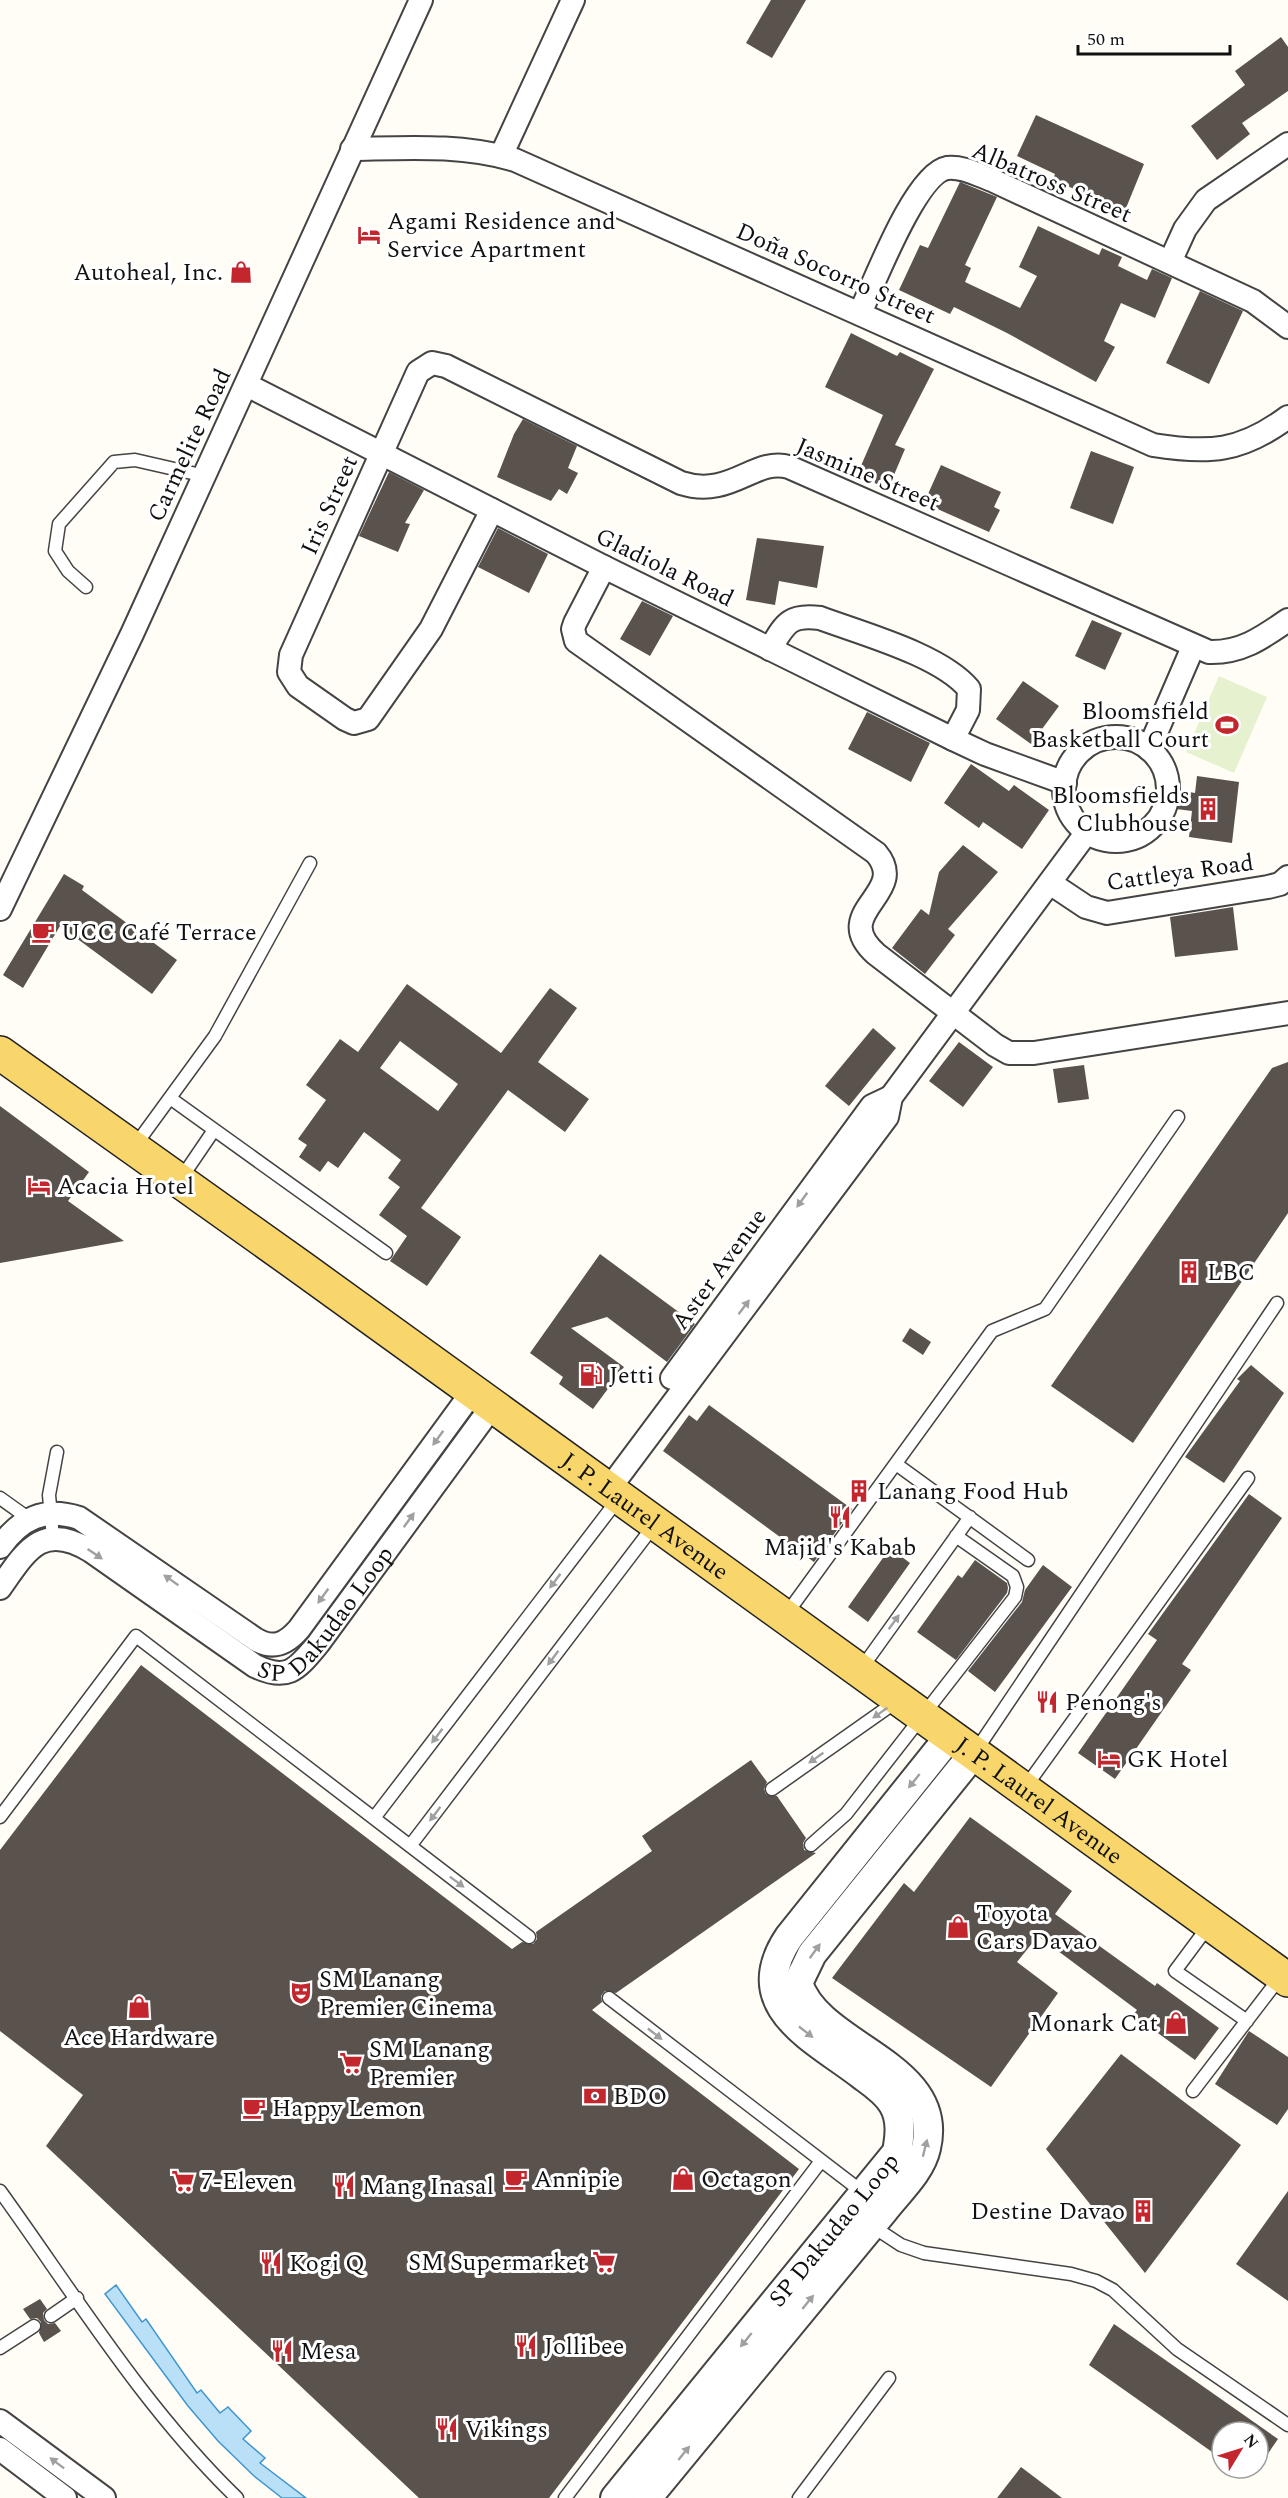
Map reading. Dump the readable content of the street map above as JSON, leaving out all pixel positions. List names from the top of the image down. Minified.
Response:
{"streets":{"main road":["J. P. Laurel Avenue"],"street":["Albatross Street","Doña Socorro Street","Carmelite Road","Jasmine Street","Iris Street","Gladiola Road","Cattleya Road","Aster Avenue","SP Dakudao Loop"]},"crossings":[["Albatross Street","Doña Socorro Street"],["Doña Socorro Street","Carmelite Road"],["Carmelite Road","Gladiola Road"],["Jasmine Street","Iris Street"],["Iris Street","Gladiola Road"],["Gladiola Road","Aster Avenue"],["Cattleya Road","Aster Avenue"],["Aster Avenue","J. P. Laurel Avenue"],["J. P. Laurel Avenue","SP Dakudao Loop"]],"places":{"hotel":["Agami Residence and Service Apartment","Acacia Hotel","GK Hotel"],"shop":["Autoheal, Inc.","Toyota Cars Davao","Ace Hardware","Monark Cat","Octagon"],"sports":["Bloomsfield Basketball Court"],"building":["Bloomsfields Clubhouse","LBC","Lanang Food Hub","Destine Davao"],"cafe":["UCC Café Terrace","Happy Lemon","Annipie"],"fuel station":["Jetti"],"restaurant":["Majid's Kabab","Penong's","Mang Inasal","Kogi Q","Jollibee","Mesa","Vikings"],"theatre":["SM Lanang Premier Cinema"],"supermarket":["SM Lanang Premier","7-Eleven","SM Supermarket"],"bank":["BDO"]},"scale_bar":"50 m","north":"top right"}
